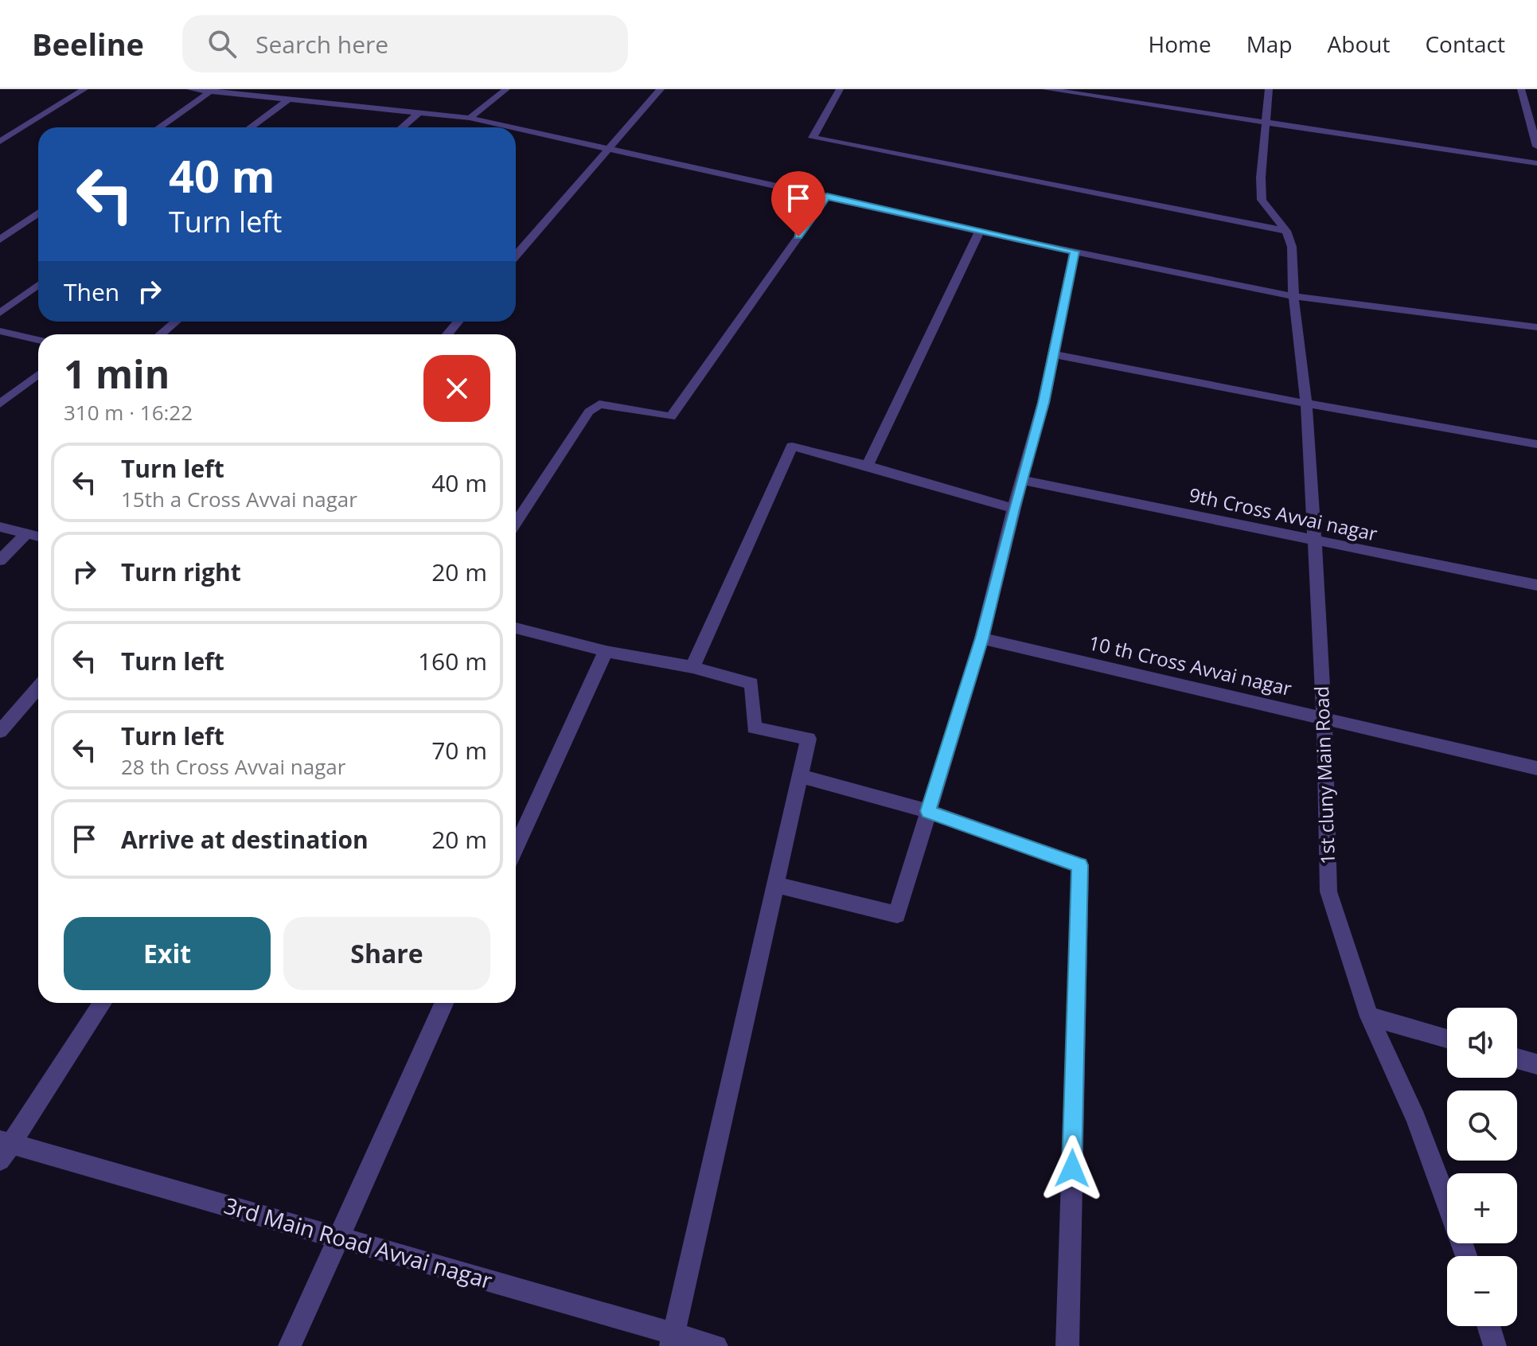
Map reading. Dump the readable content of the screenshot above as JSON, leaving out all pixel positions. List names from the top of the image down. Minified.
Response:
{"streets":{"street":["9th Cross Avvai nagar","10 th Cross Avvai nagar","1st cluny Main Road","3rd Main Road Avvai nagar"]},"crossings":[["9th Cross Avvai nagar","1st cluny Main Road"],["10 th Cross Avvai nagar","1st cluny Main Road"]],"page":{"header":"Beeline","search":"Search here","nav":["Home","Map","About","Contact"],"turn":["40 m","Turn left"],"then":"Then","heading":["1 min","310 m · 16:22"],"list":[{"name":"Turn left","note":"15th a Cross Avvai nagar","value":"40 m"},{"name":"Turn right","value":"20 m"},{"name":"Turn left","value":"160 m"},{"name":"Turn left","note":"28 th Cross Avvai nagar","value":"70 m"},{"name":"Arrive at destination","value":"20 m"}],"buttons":["Exit","Share"],"map_buttons":["+","−"]}}
